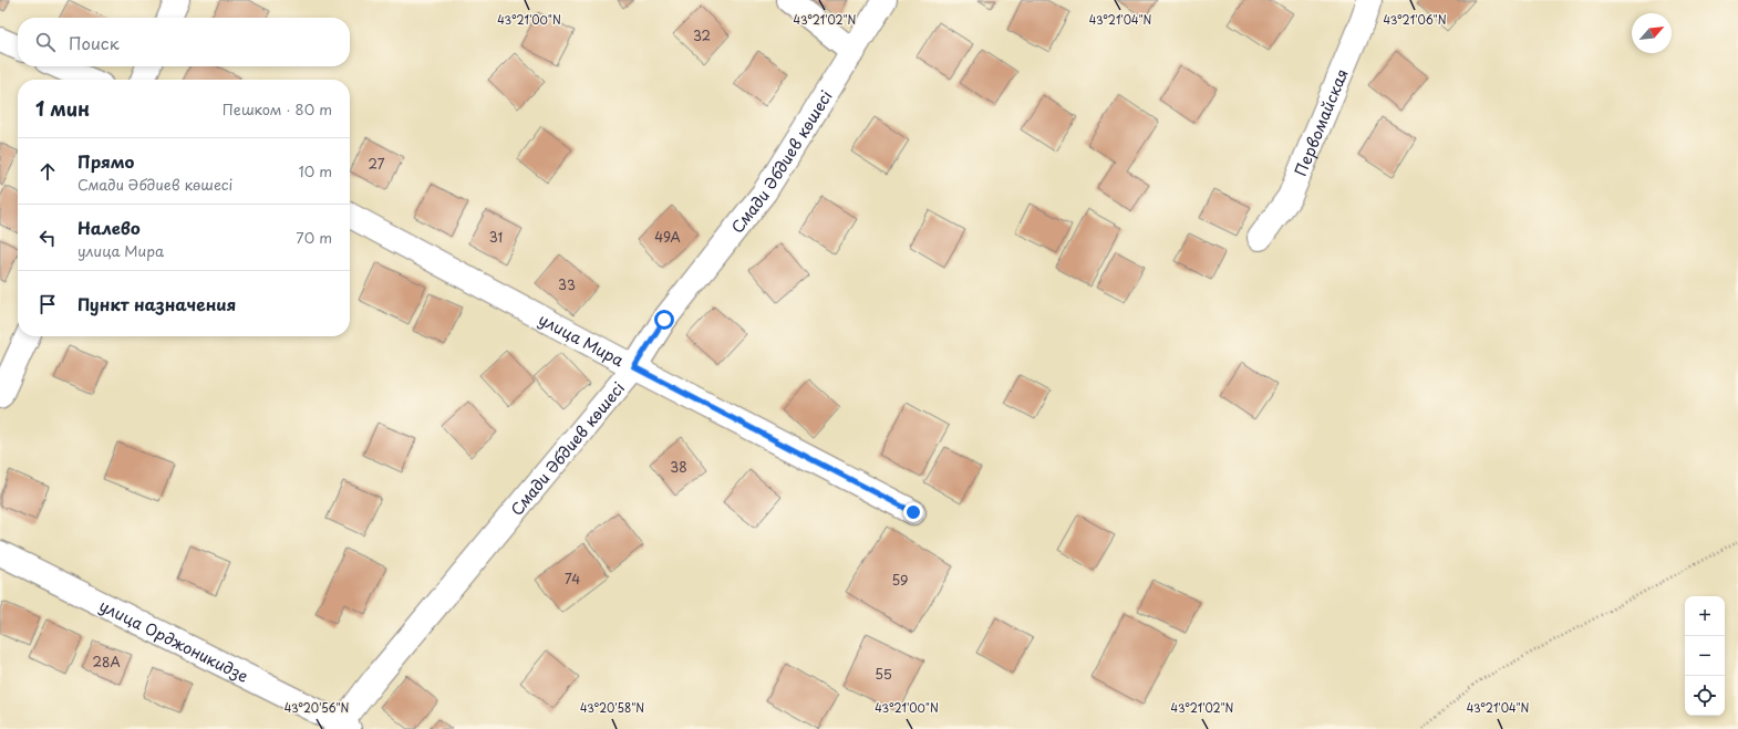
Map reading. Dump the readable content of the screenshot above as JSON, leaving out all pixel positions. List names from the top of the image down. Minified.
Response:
{"streets":{"street":["Первомайская","Смади Әбдиев көшесі","улица Мира","улица Орджоникидзе"]},"crossings":[["Смади Әбдиев көшесі","улица Мира"],["Смади Әбдиев көшесі","улица Орджоникидзе"]],"house_numbers":["32","27","31","49А","33","38","74","59","28А","55"],"north":"top right","page":{"search":"Поиск","heading":["1 мин","Пешком · 80 m"],"list":[["Прямо","Смади Әбдиев көшесі","10 m"],["Налево","улица Мира","70 m"],"Пункт назначения"],"map_buttons":["+","−"]},"coordinates":["43°21'00\"N","43°21'02\"N","43°21'04\"N","43°21'06\"N","43°20'56\"N","43°20'58\"N"]}
